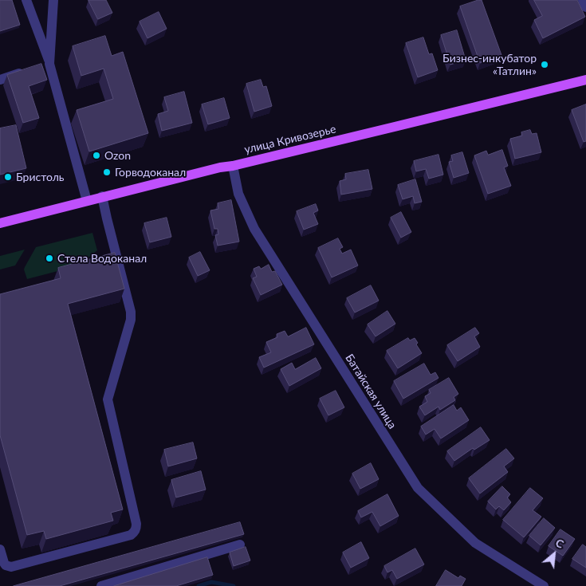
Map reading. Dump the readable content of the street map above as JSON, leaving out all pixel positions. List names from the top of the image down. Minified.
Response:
{"streets":{"main road":["улица Кривозерье"],"street":["Батайская улица"]},"crossings":[["улица Кривозерье","Батайская улица"]],"places":["Бизнес-инкубатор «Татлин»","Ozon","Горводоканал","Бристоль","Стела Водоканал"],"north":"top right"}
